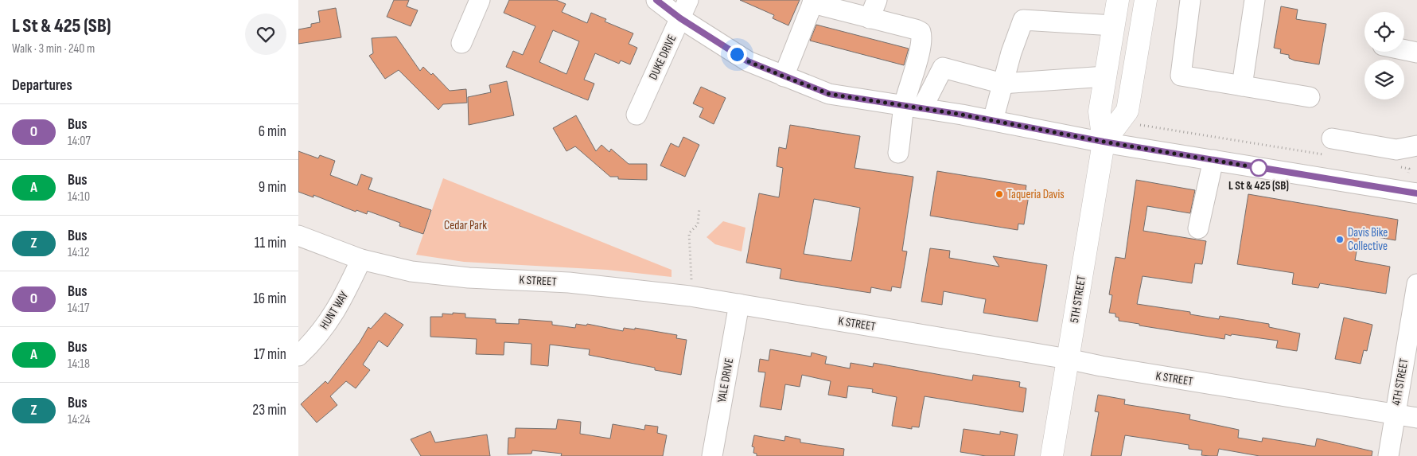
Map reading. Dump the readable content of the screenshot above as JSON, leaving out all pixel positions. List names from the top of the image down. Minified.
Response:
{"streets":{"main road":["5TH STREET"],"street":["DUKE DRIVE","K STREET","HUNT WAY","YALE DRIVE","4TH STREET"]},"crossings":[["K STREET","5TH STREET"],["K STREET","HUNT WAY"],["K STREET","YALE DRIVE"],["K STREET","4TH STREET"]],"parks":["Cedar Park"],"places":["L St & 425 (SB)","Taqueria Davis","Davis Bike Collective"],"lines":["bus line O"],"page":{"heading":[["L St & 425 (SB)","Walk · 3 min · 240 m"],"Departures"],"list":[{"mark":"O","name":"Bus","note":"14:07","value":"6 min"},{"mark":"A","name":"Bus","note":"14:10","value":"9 min"},{"mark":"Z","name":"Bus","note":"14:12","value":"11 min"},{"mark":"O","name":"Bus","note":"14:17","value":"16 min"},{"mark":"A","name":"Bus","note":"14:18","value":"17 min"},{"mark":"Z","name":"Bus","note":"14:24","value":"23 min"}]}}
